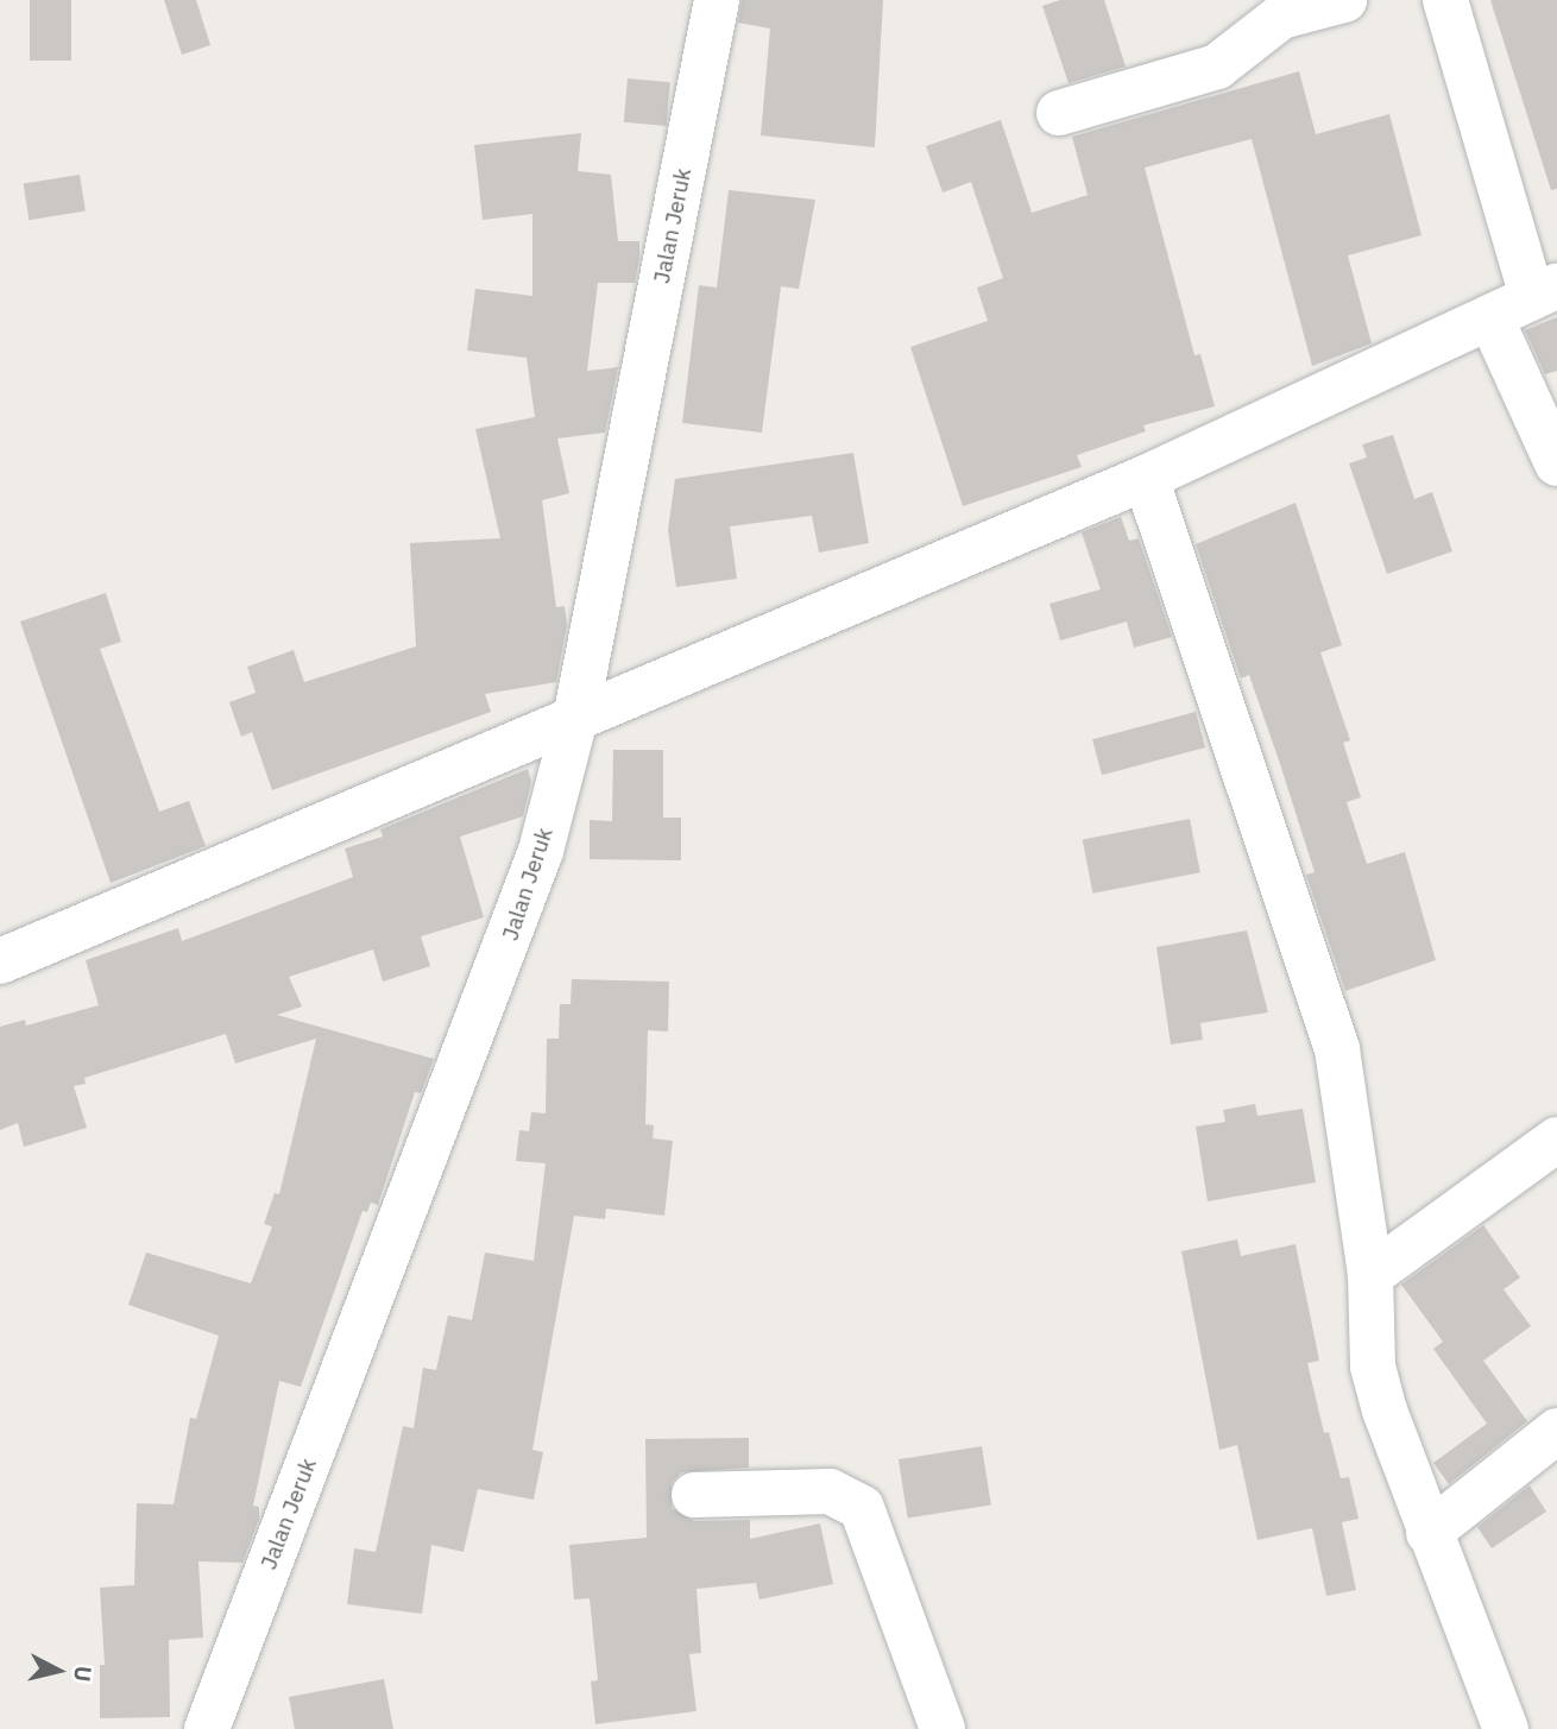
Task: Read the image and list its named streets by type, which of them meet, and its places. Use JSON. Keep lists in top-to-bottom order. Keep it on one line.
{"streets":{"street":["Jalan Jeruk"]},"north":"right"}
